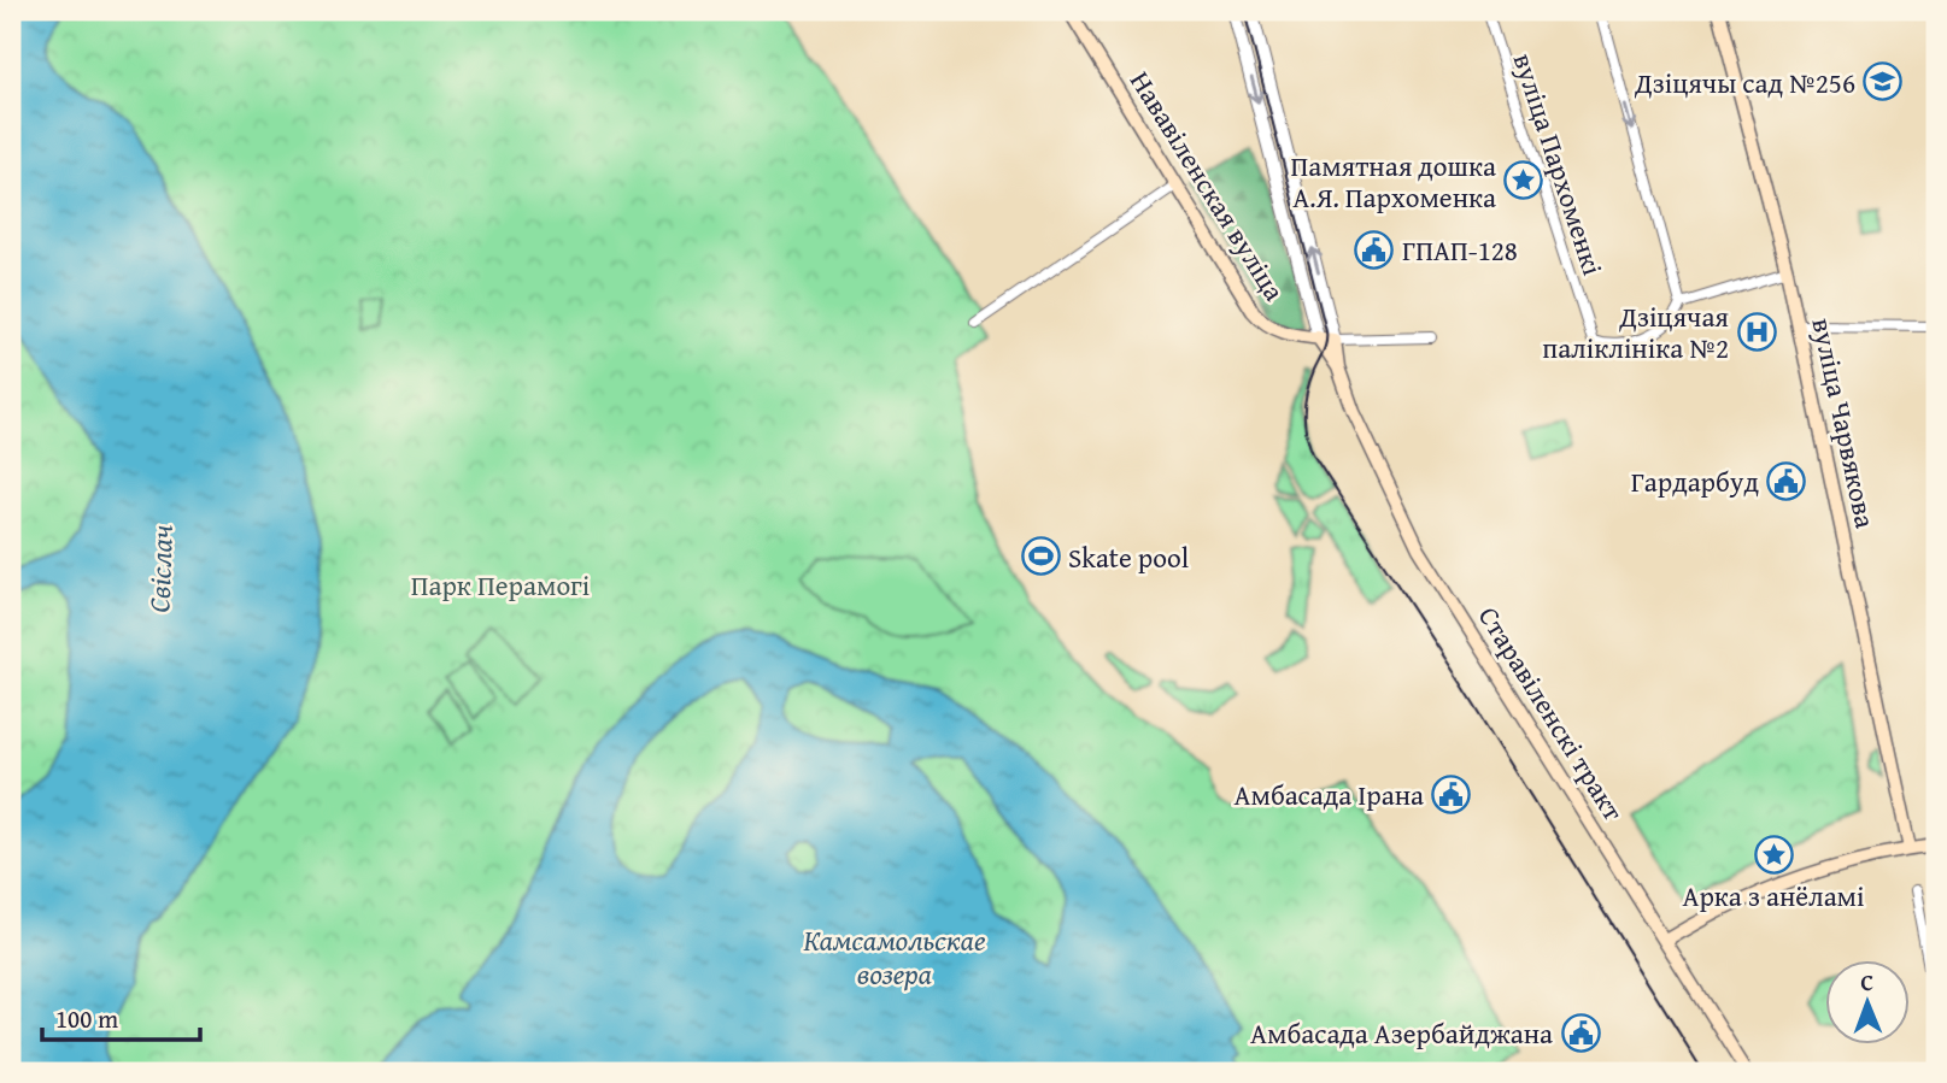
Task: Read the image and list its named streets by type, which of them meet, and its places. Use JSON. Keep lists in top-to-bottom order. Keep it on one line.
{"streets":{"main road":["Нававіленская вуліца","вуліца Чарвякова","Старавіленскі тракт"],"street":["вуліца Пархоменкі"]},"crossings":[["Нававіленская вуліца","Старавіленскі тракт"]],"water":["Свіслач","Камсамольскае возера"],"parks":["Парк Перамогі"],"places":{"school or university":["Дзіцячы сад №256"],"place":["Памятная дошка А.Я. Пархоменка","Арка з анёламі"],"public building":["ГПАП-128","Гардарбуд","Амбасада Ірана","Амбасада Азербайджана"],"hospital":["Дзіцячая паліклініка №2"],"sports":["Skate pool"]},"scale_bar":"100 m","north":"top"}
